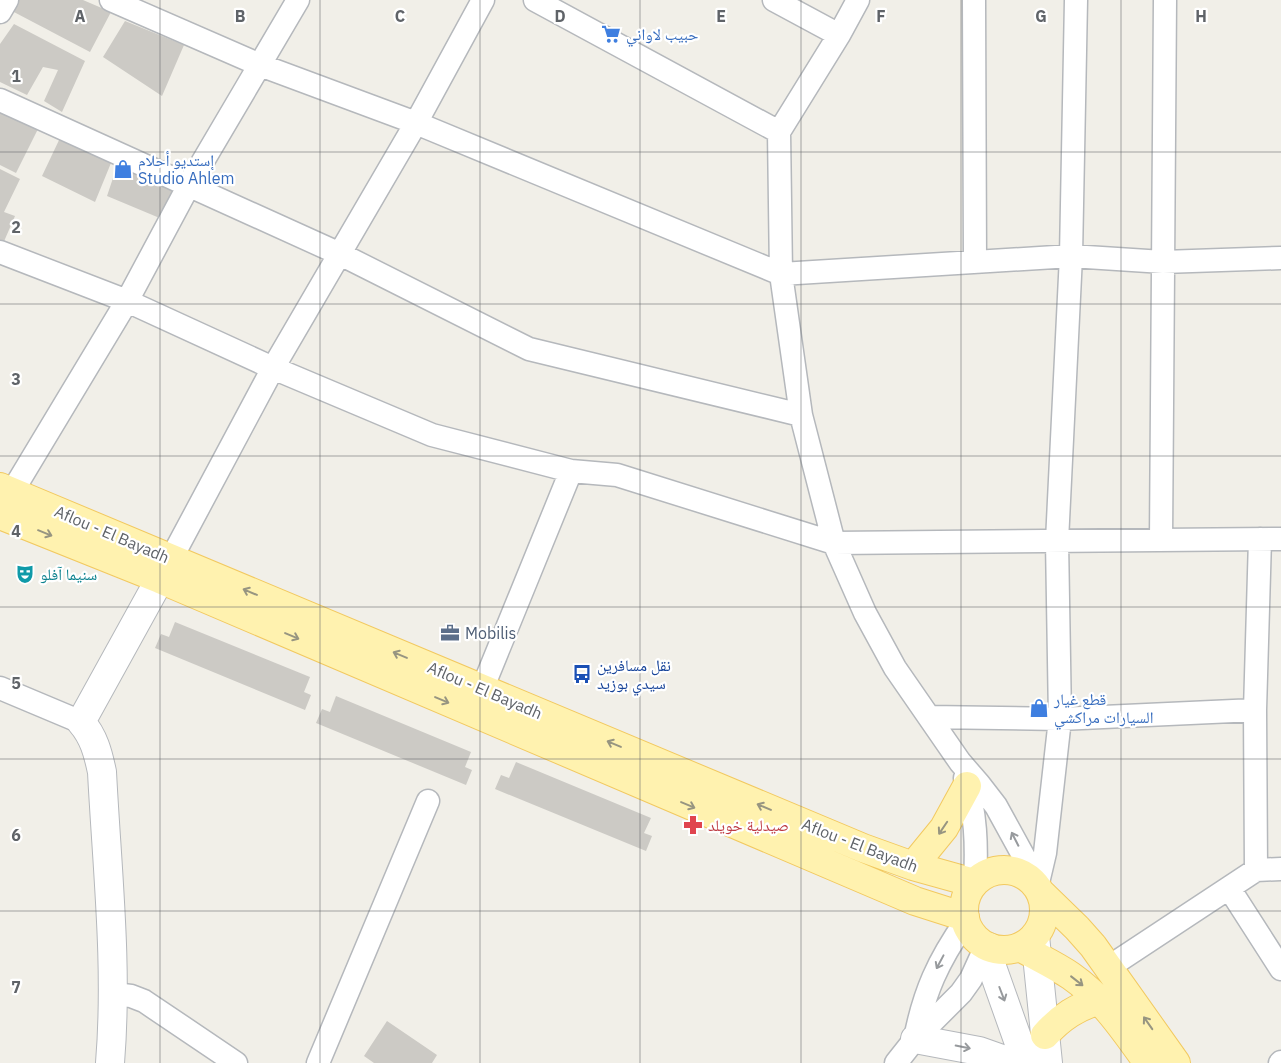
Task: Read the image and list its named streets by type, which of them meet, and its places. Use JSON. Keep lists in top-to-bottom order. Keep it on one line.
{"streets":{"main road":["Aflou - El Bayadh"]},"places":{"supermarket":["حبيب لاواني"],"shop":["إستديو أحلام Studio Ahlem","قطع غيار السيارات مراكشي"],"theatre":["سنيما آفلو"],"office":["Mobilis"],"bus stop":["نقل مسافرين سيدي بوزيد"],"pharmacy":["صيدلية خويلد"]},"grid":{"columns":["A","B","C","D","E","F","G","H"],"rows":["1","2","3","4","5","6","7"]}}
